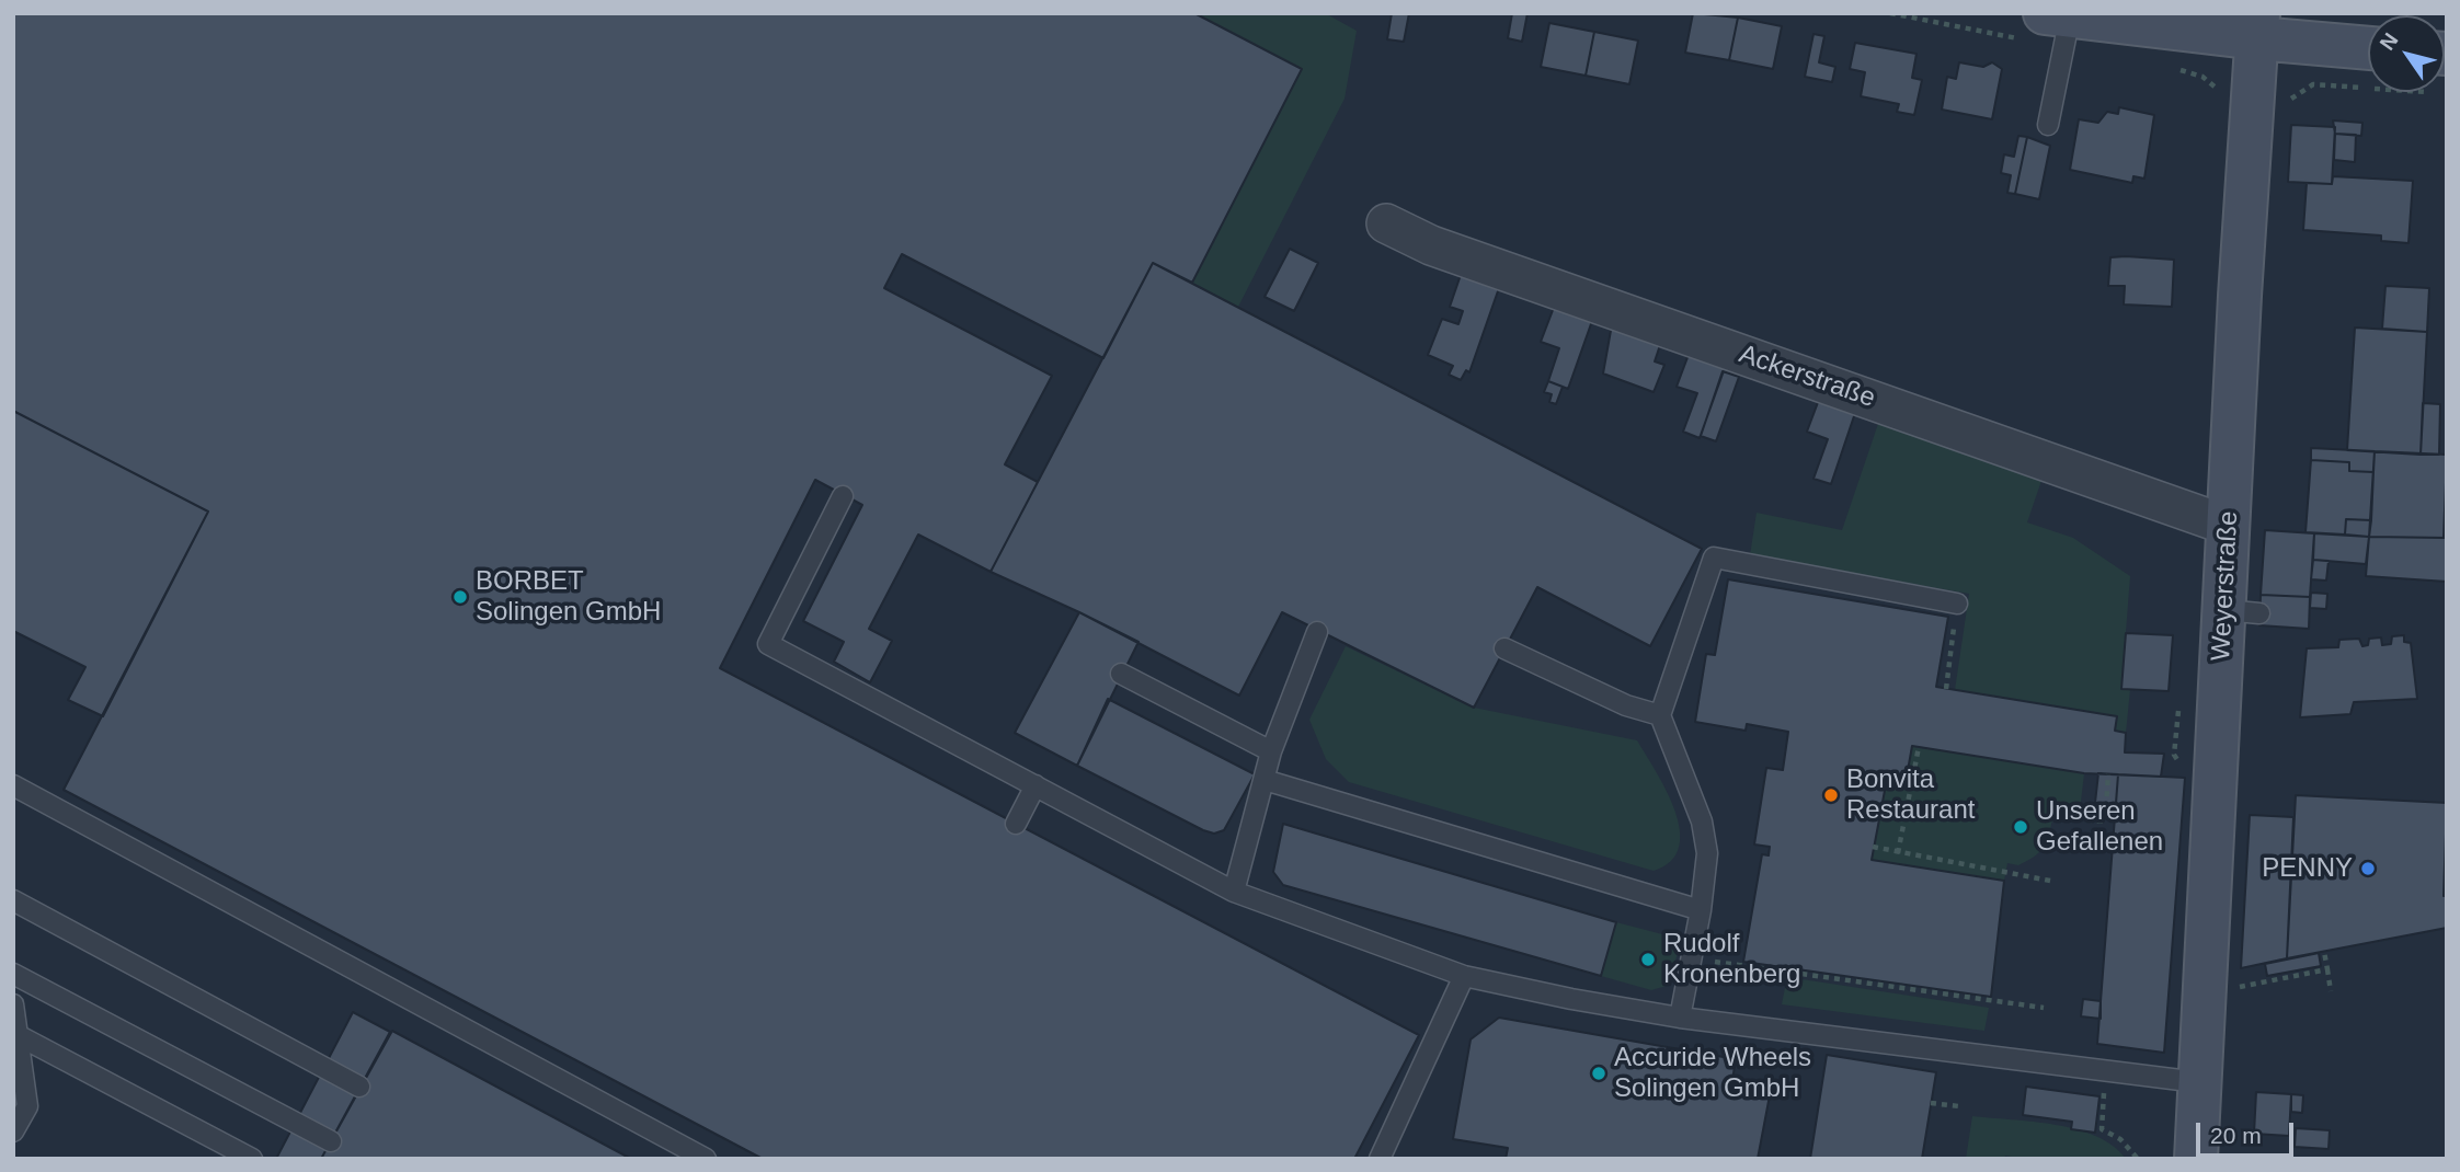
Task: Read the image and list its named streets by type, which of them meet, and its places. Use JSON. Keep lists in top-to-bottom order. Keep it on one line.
{"streets":{"main road":["Weyerstraße"],"street":["Ackerstraße"]},"crossings":[["Ackerstraße","Weyerstraße"]],"places":["BORBET Solingen GmbH","Bonvita Restaurant","Unseren Gefallenen","PENNY","Rudolf Kronenberg","Accuride Wheels Solingen GmbH"],"scale_bar":"20 m","north":"top left"}
